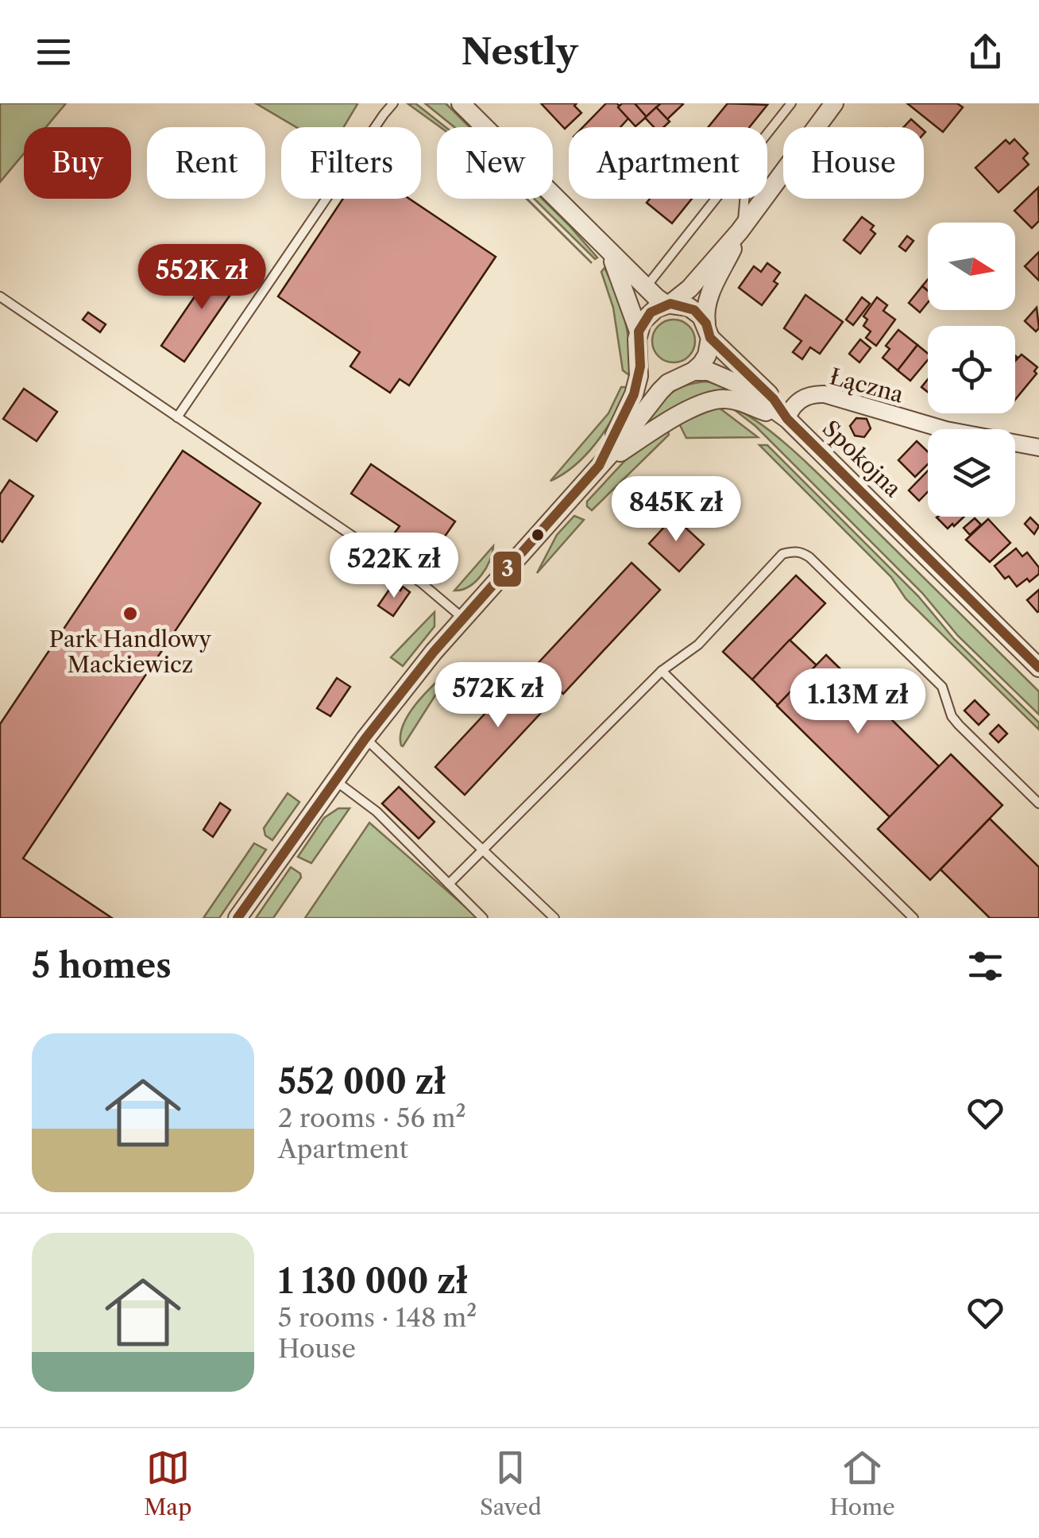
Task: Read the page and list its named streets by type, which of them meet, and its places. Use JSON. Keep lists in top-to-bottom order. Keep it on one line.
{"streets":{"street":["Łączna","Spokojna"]},"crossings":[["Łączna","Spokojna"]],"places":["Park Handlowy Mackiewicz"],"lines":["transit line 3"],"north":"right","page":{"header":"Nestly","chip":["Buy","Rent","Filters","New","Apartment","House"],"price":["552K zł","845K zł","522K zł","572K zł","1.13M zł"],"heading":"5 homes","list":[{"name":"552 000 zł","note":"2 rooms · 56 m² · Apartment"},{"name":"1 130 000 zł","note":"5 rooms · 148 m² · House"}],"tabs":["Map","Saved","Home"]}}
